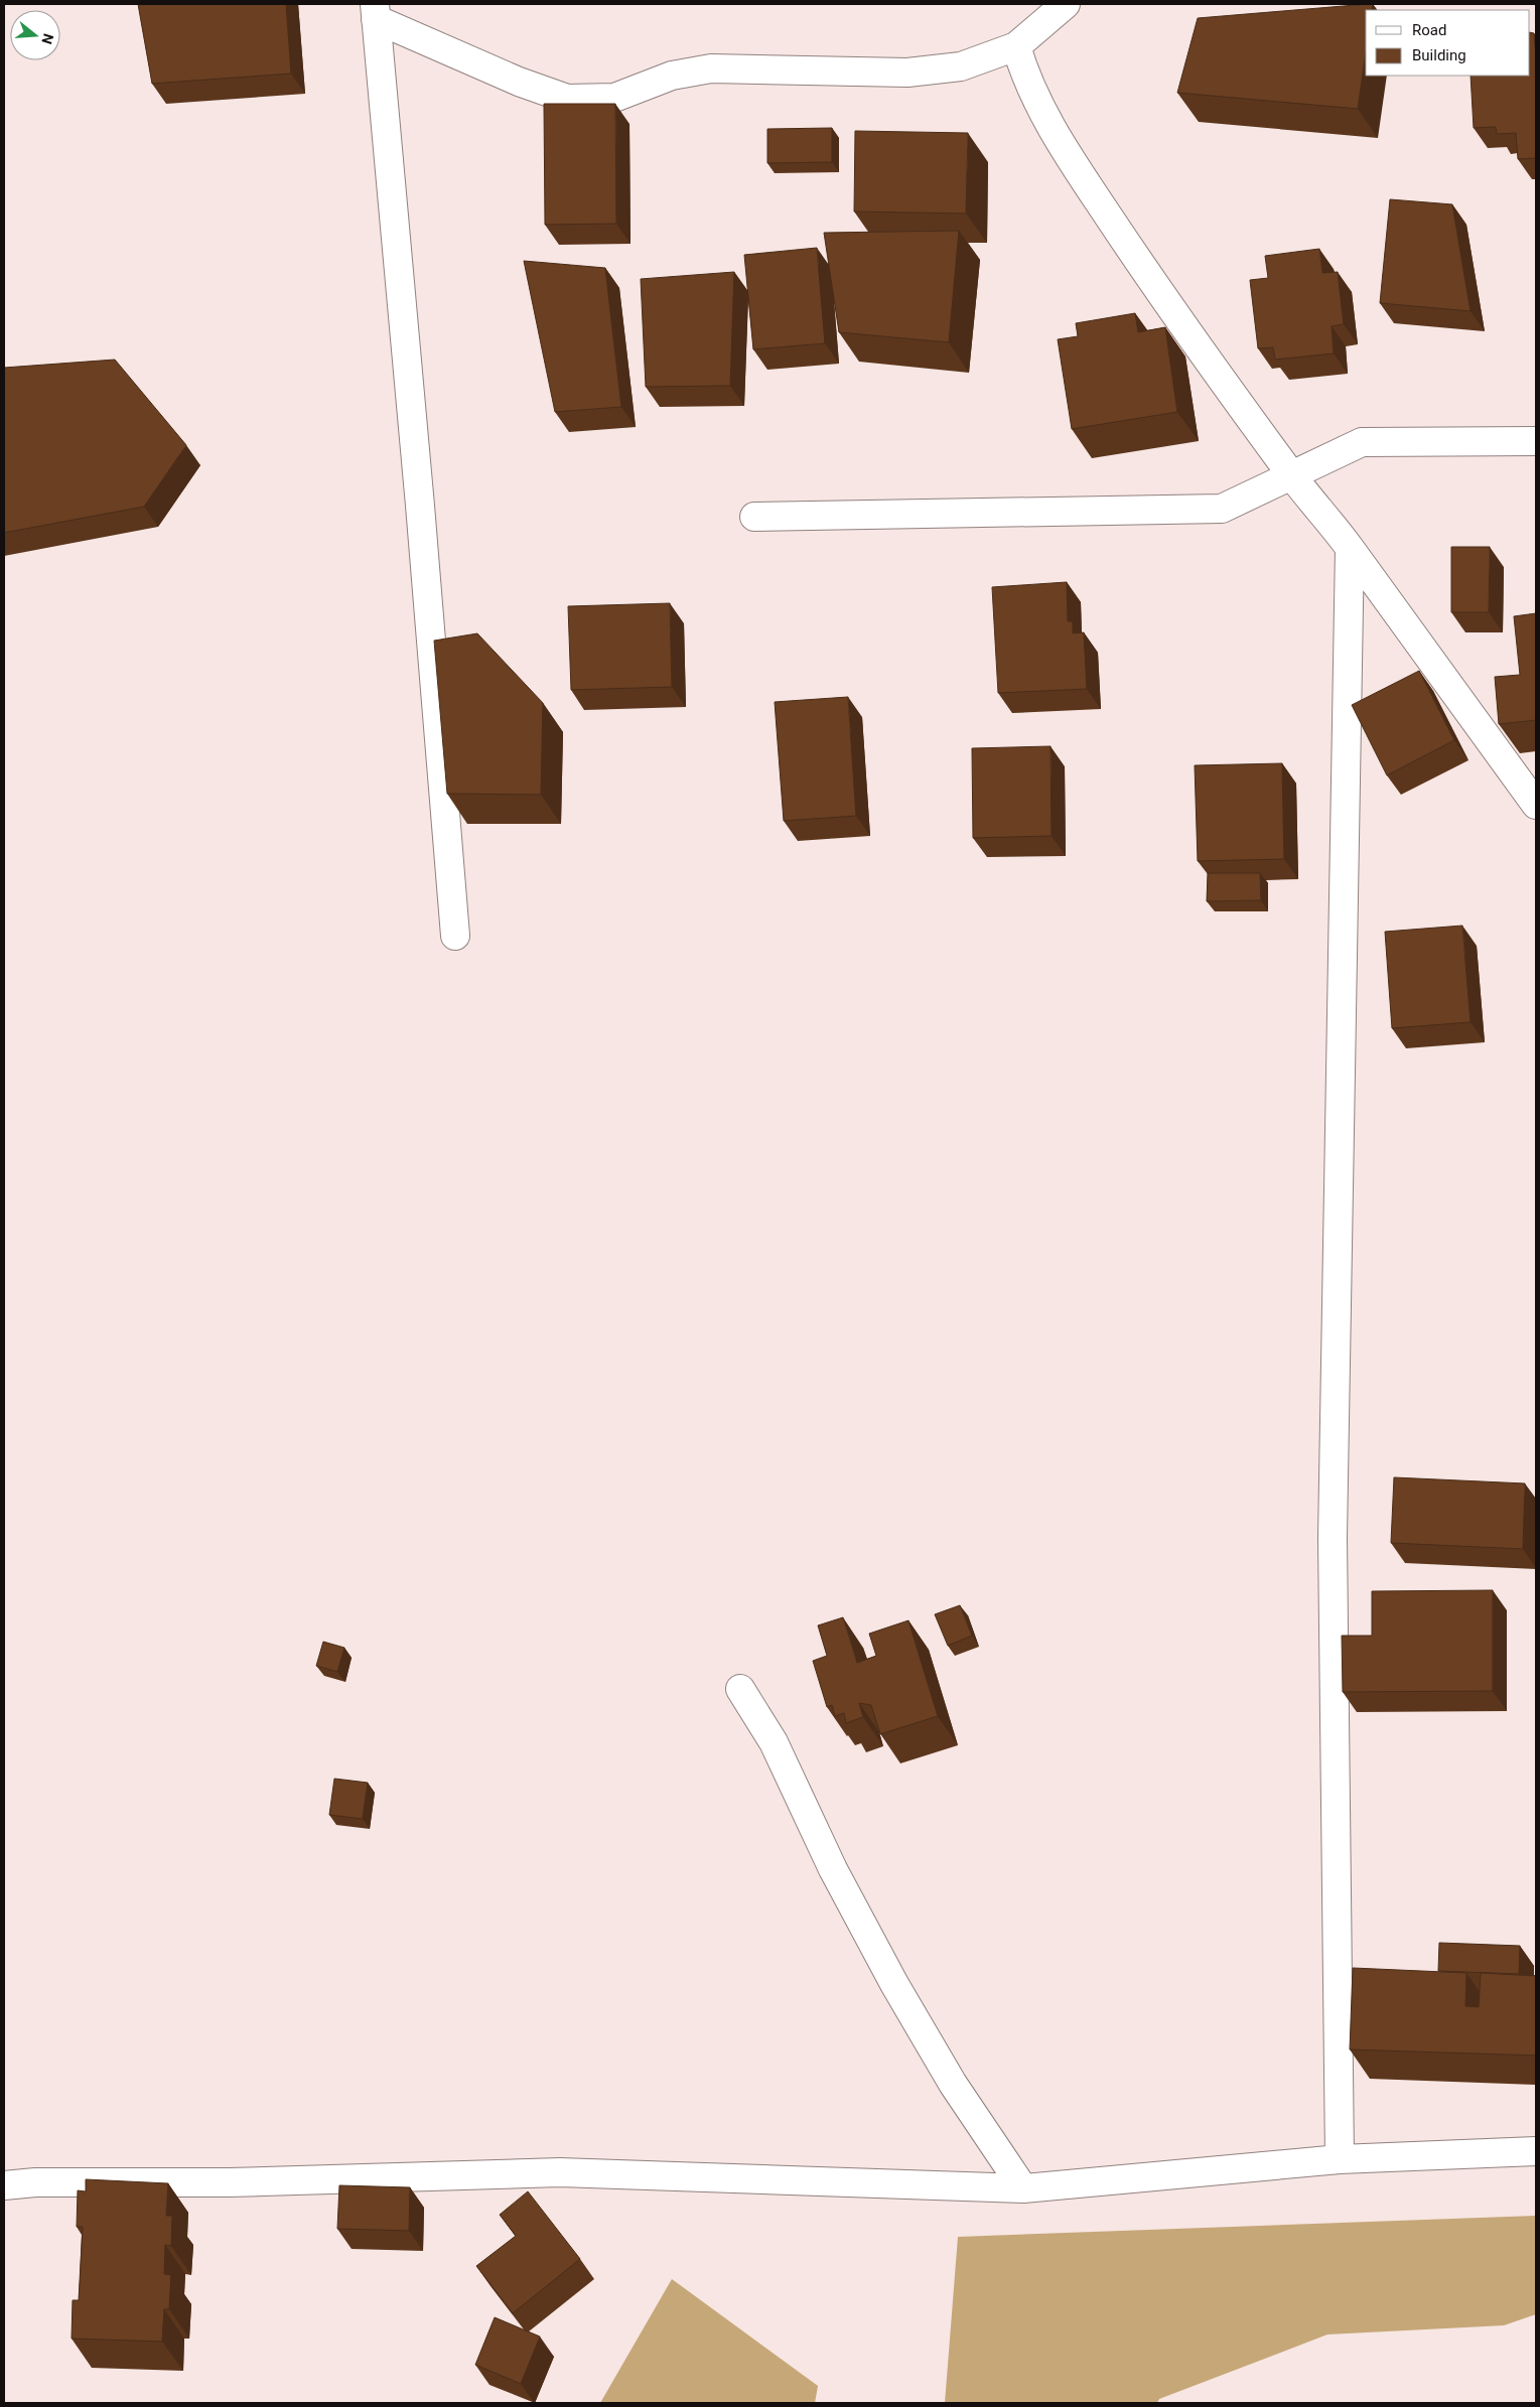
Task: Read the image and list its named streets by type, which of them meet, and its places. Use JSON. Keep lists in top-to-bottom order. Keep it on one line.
{"legend":["Road","Building"],"north":"right"}
